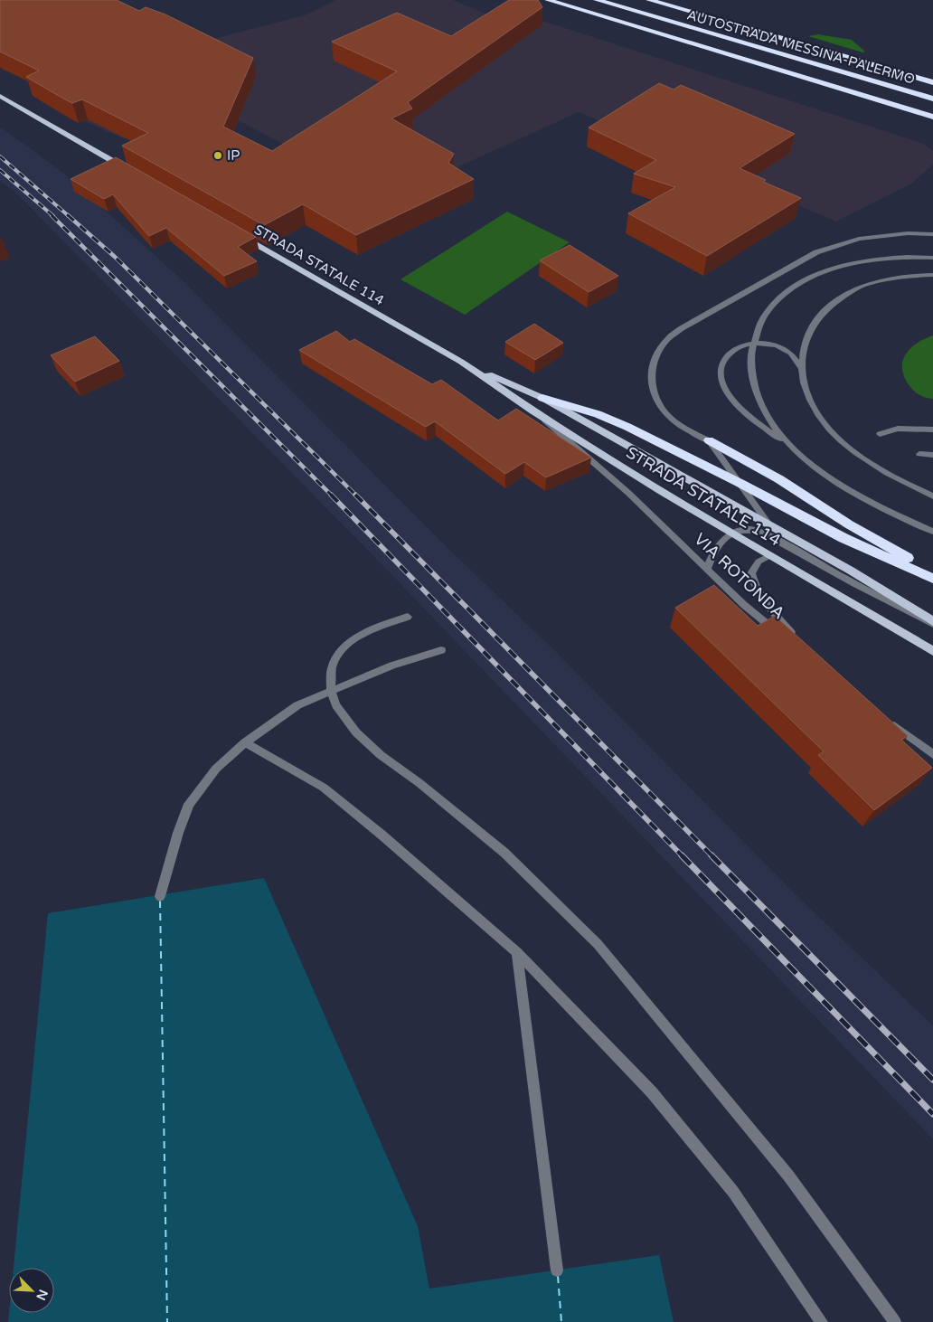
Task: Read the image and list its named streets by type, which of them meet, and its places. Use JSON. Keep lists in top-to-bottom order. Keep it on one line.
{"streets":{"highway":["AUTOSTRADA MESSINA-PALERMO"],"main road":["STRADA STATALE 114"],"street":["VIA ROTONDA"]},"crossings":[["STRADA STATALE 114","VIA ROTONDA"]],"places":["IP"],"north":"bottom right"}
